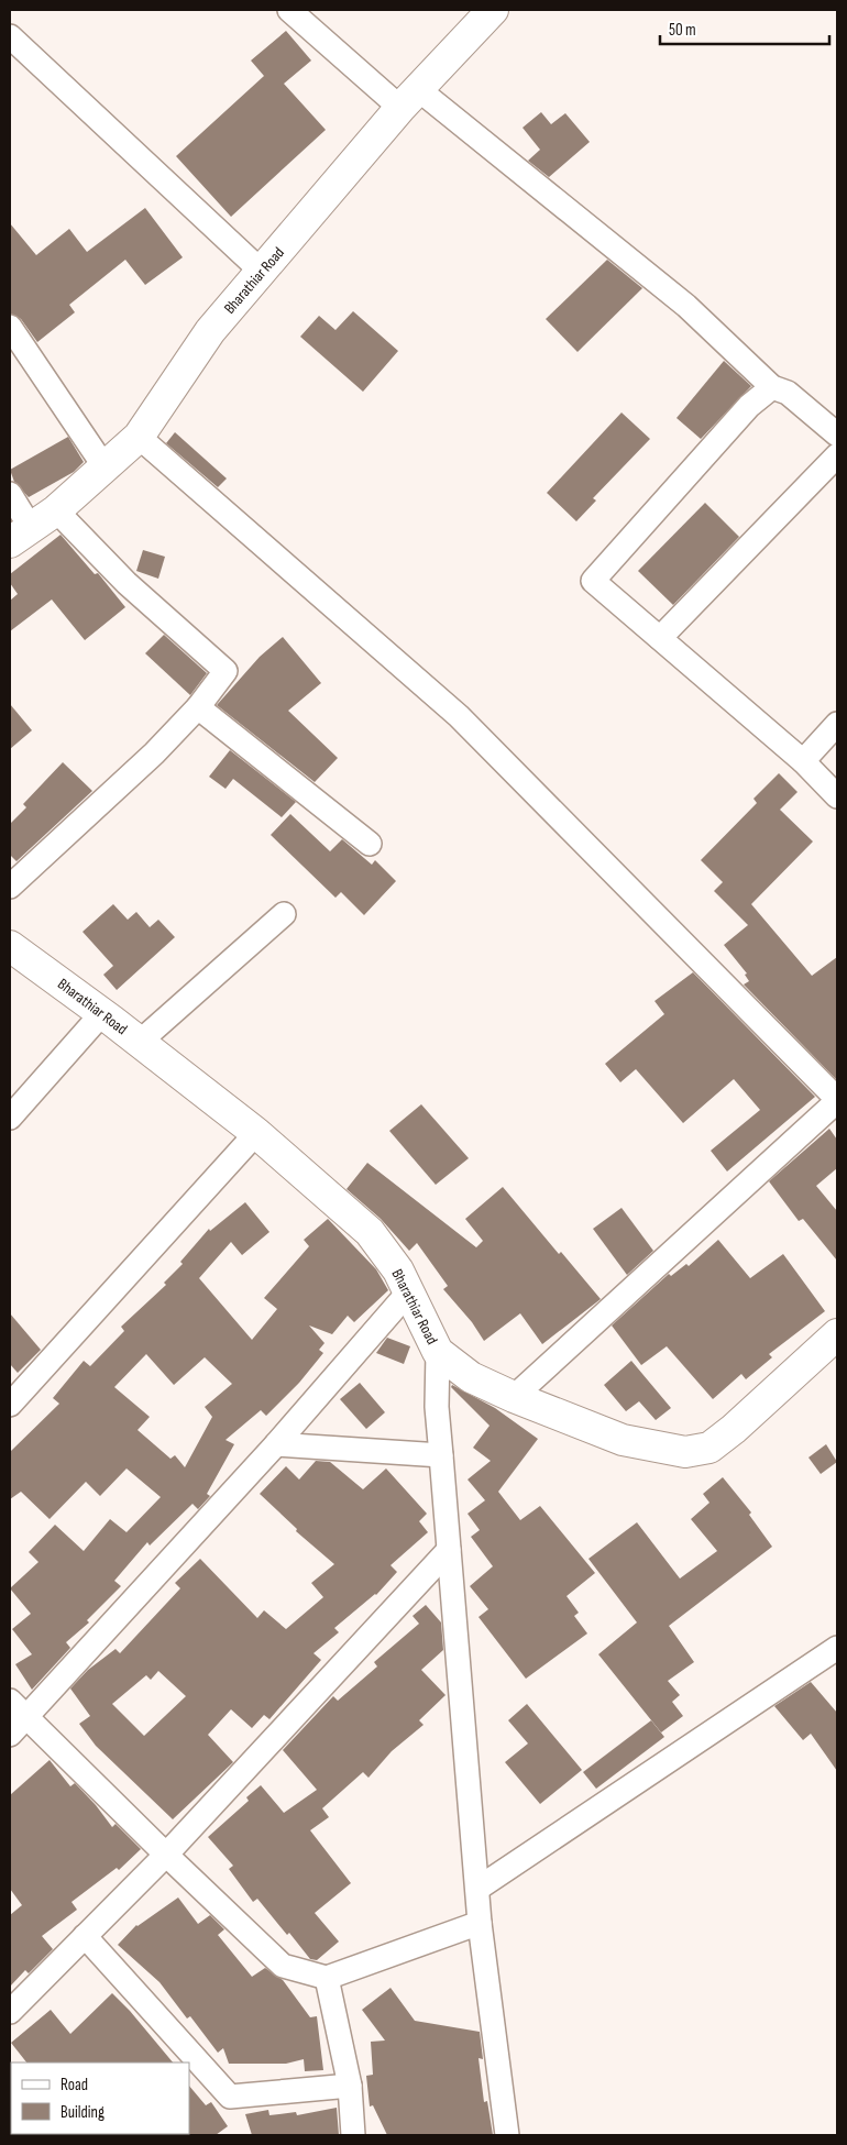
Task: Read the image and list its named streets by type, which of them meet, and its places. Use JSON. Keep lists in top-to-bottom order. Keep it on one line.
{"streets":{"main road":["Bharathiar Road"]},"legend":["Road","Building"],"scale_bar":"50 m"}
